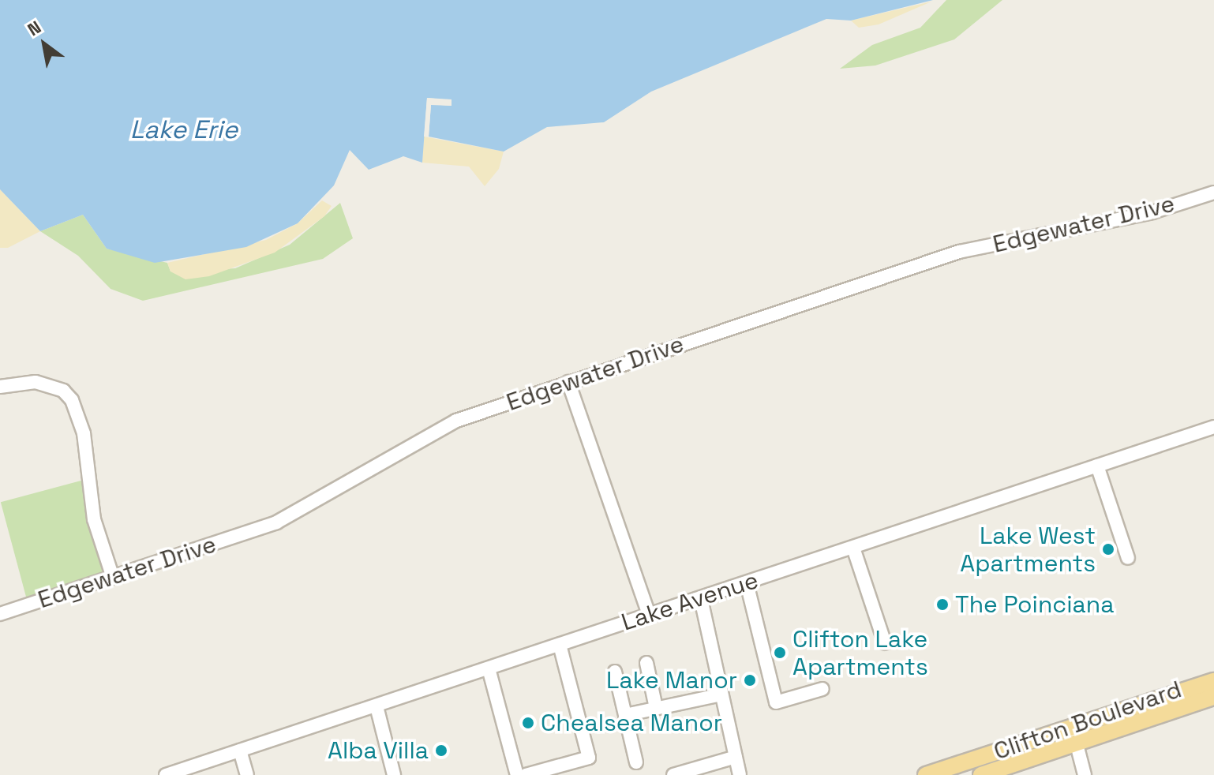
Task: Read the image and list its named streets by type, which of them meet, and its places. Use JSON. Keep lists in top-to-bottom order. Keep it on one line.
{"streets":{"main road":["Clifton Boulevard"],"street":["Edgewater Drive","Lake Avenue"]},"water":["Lake Erie"],"places":["Lake West Apartments","The Poinciana","Clifton Lake Apartments","Lake Manor","Chealsea Manor","Alba Villa"],"north":"top left"}
